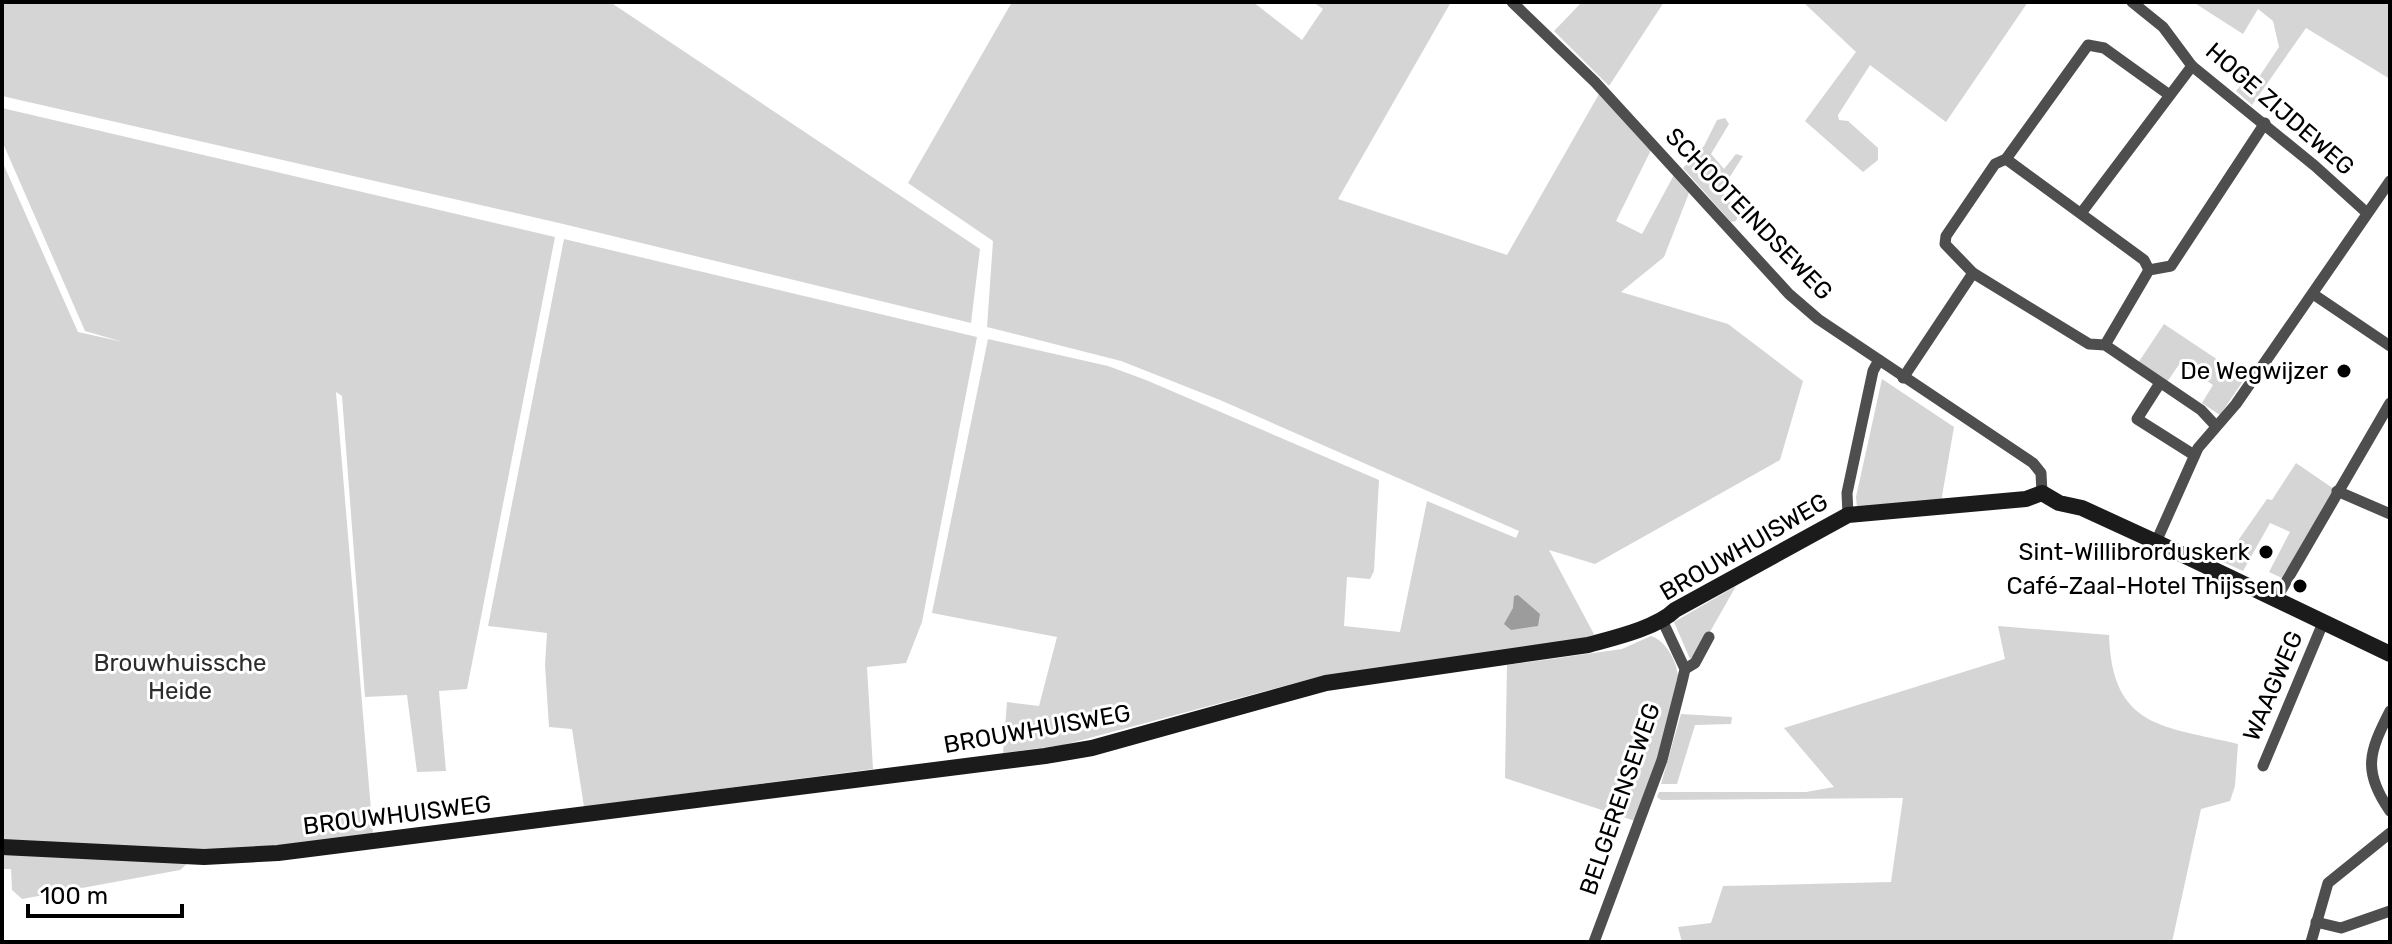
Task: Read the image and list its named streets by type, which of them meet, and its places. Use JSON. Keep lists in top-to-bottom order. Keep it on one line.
{"streets":{"street":["HOGE ZIJDEWEG","SCHOOTEINDSEWEG","BROUWHUISWEG","WAAGWEG","BELGERENSEWEG"]},"crossings":[["SCHOOTEINDSEWEG","BROUWHUISWEG"]],"parks":["Brouwhuissche Heide"],"places":["De Wegwijzer","Sint-Willibrorduskerk","Café-Zaal-Hotel Thijssen"],"scale_bar":"100 m"}
